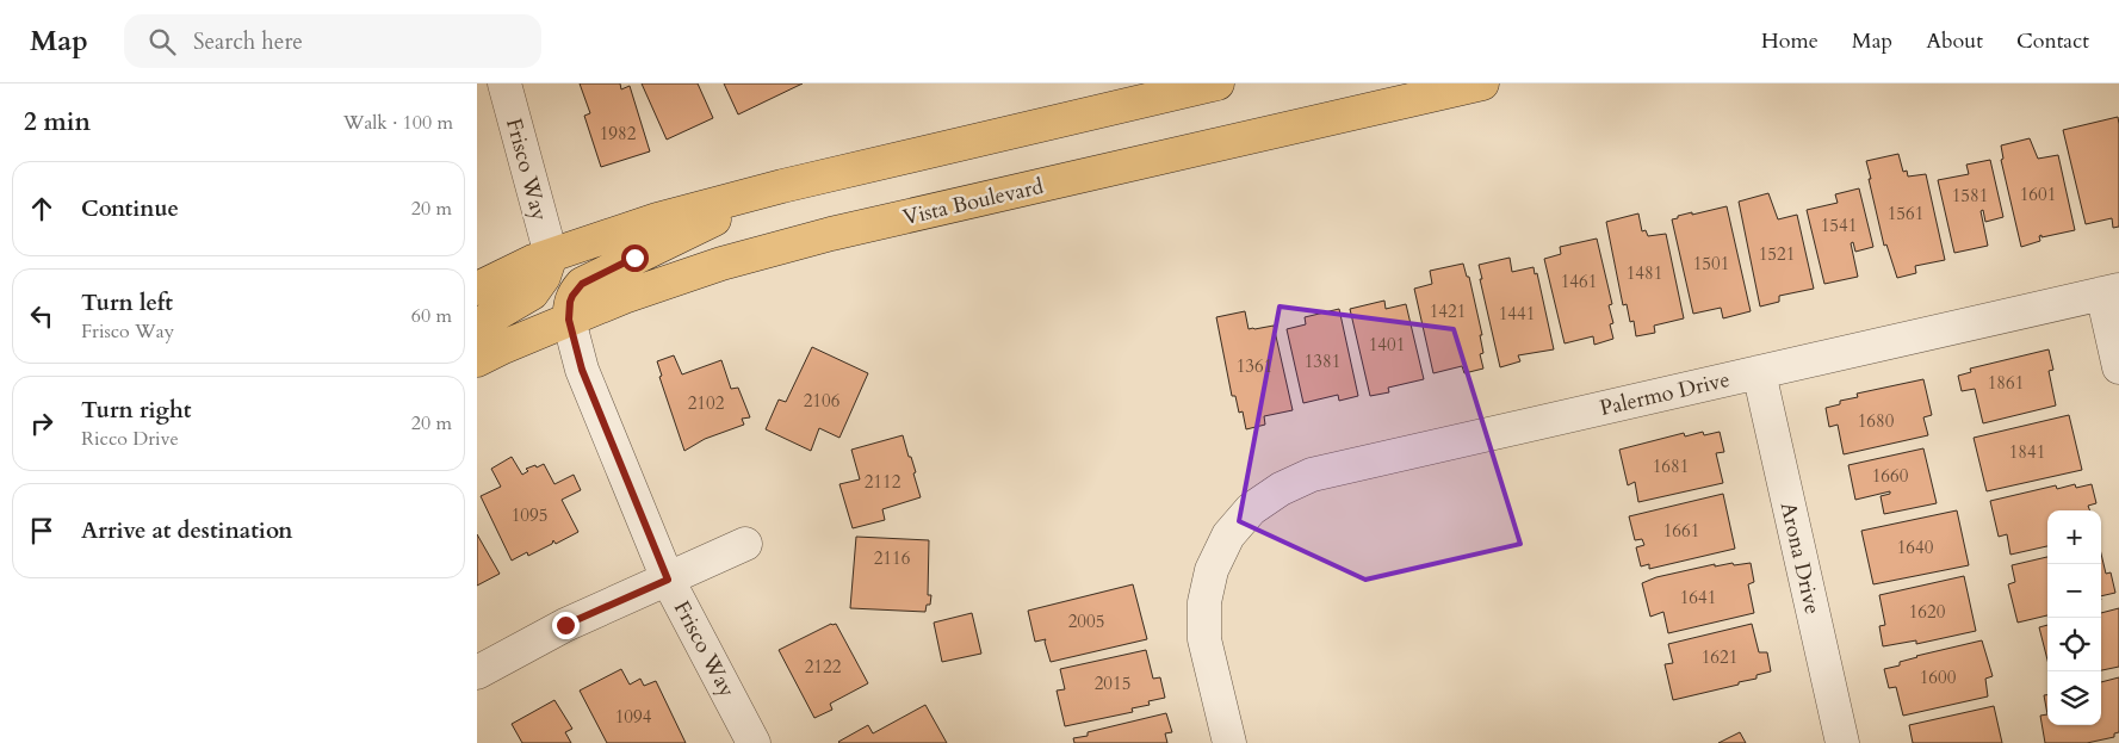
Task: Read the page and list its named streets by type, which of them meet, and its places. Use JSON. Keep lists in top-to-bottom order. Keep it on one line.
{"streets":{"main road":["Vista Boulevard"],"street":["Frisco Way","Palermo Drive","Arona Drive"]},"crossings":[["Frisco Way","Vista Boulevard"],["Palermo Drive","Arona Drive"]],"house_numbers":["1982","1601","1581","1561","1541","1521","1501","1481","1461","1421","1441","1401","1381","1361","1861","2106","2102","1680","1841","1681","1660","2112","1095","1661","1640","2116","1641","1620","2005","1621","2122","1600","2015","1094"],"page":{"header":"Map","search":"Search here","nav":["Home","Map","About","Contact"],"heading":["2 min","Walk · 100 m"],"list":[["Continue","20 m"],["Turn left","Frisco Way","60 m"],["Turn right","Ricco Drive","20 m"],"Arrive at destination"],"map_buttons":["+","−"]}}
